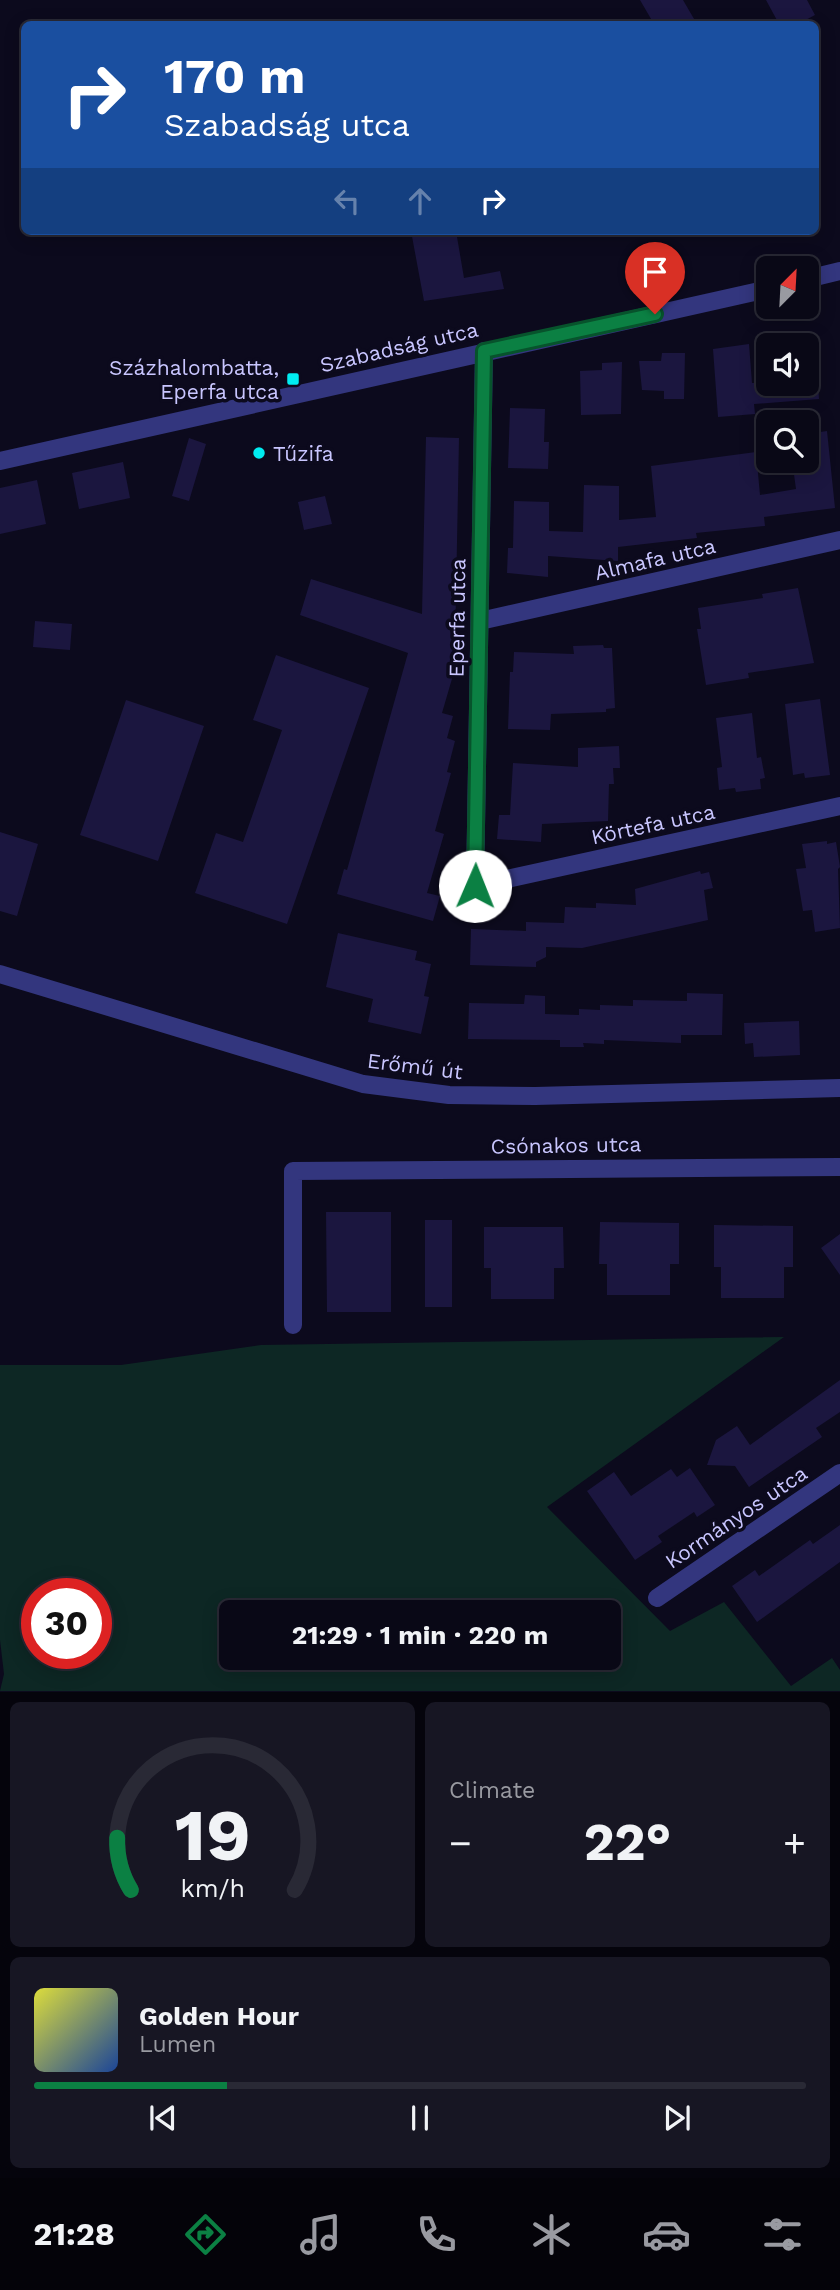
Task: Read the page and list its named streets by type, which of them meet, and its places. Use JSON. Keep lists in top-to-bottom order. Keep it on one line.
{"streets":{"street":["Szabadság utca","Almafa utca","Eperfa utca","Körtefa utca","Erőmű út","Csónakos utca","Kormányos utca"]},"crossings":[["Szabadság utca","Eperfa utca"],["Almafa utca","Eperfa utca"],["Eperfa utca","Körtefa utca"]],"places":{"transit":["Százhalombatta, Eperfa utca"],"other":["Tűzifa"]},"north":"top right","page":{"turn":["170 m","Szabadság utca"],"limit":"30","trip":"21:29 · 1 min · 220 m","tile":"Climate","heat":["−","22°","+"],"song":["Golden Hour","Lumen"],"tabs":"21:28","gauge":["19","km/h"]}}
